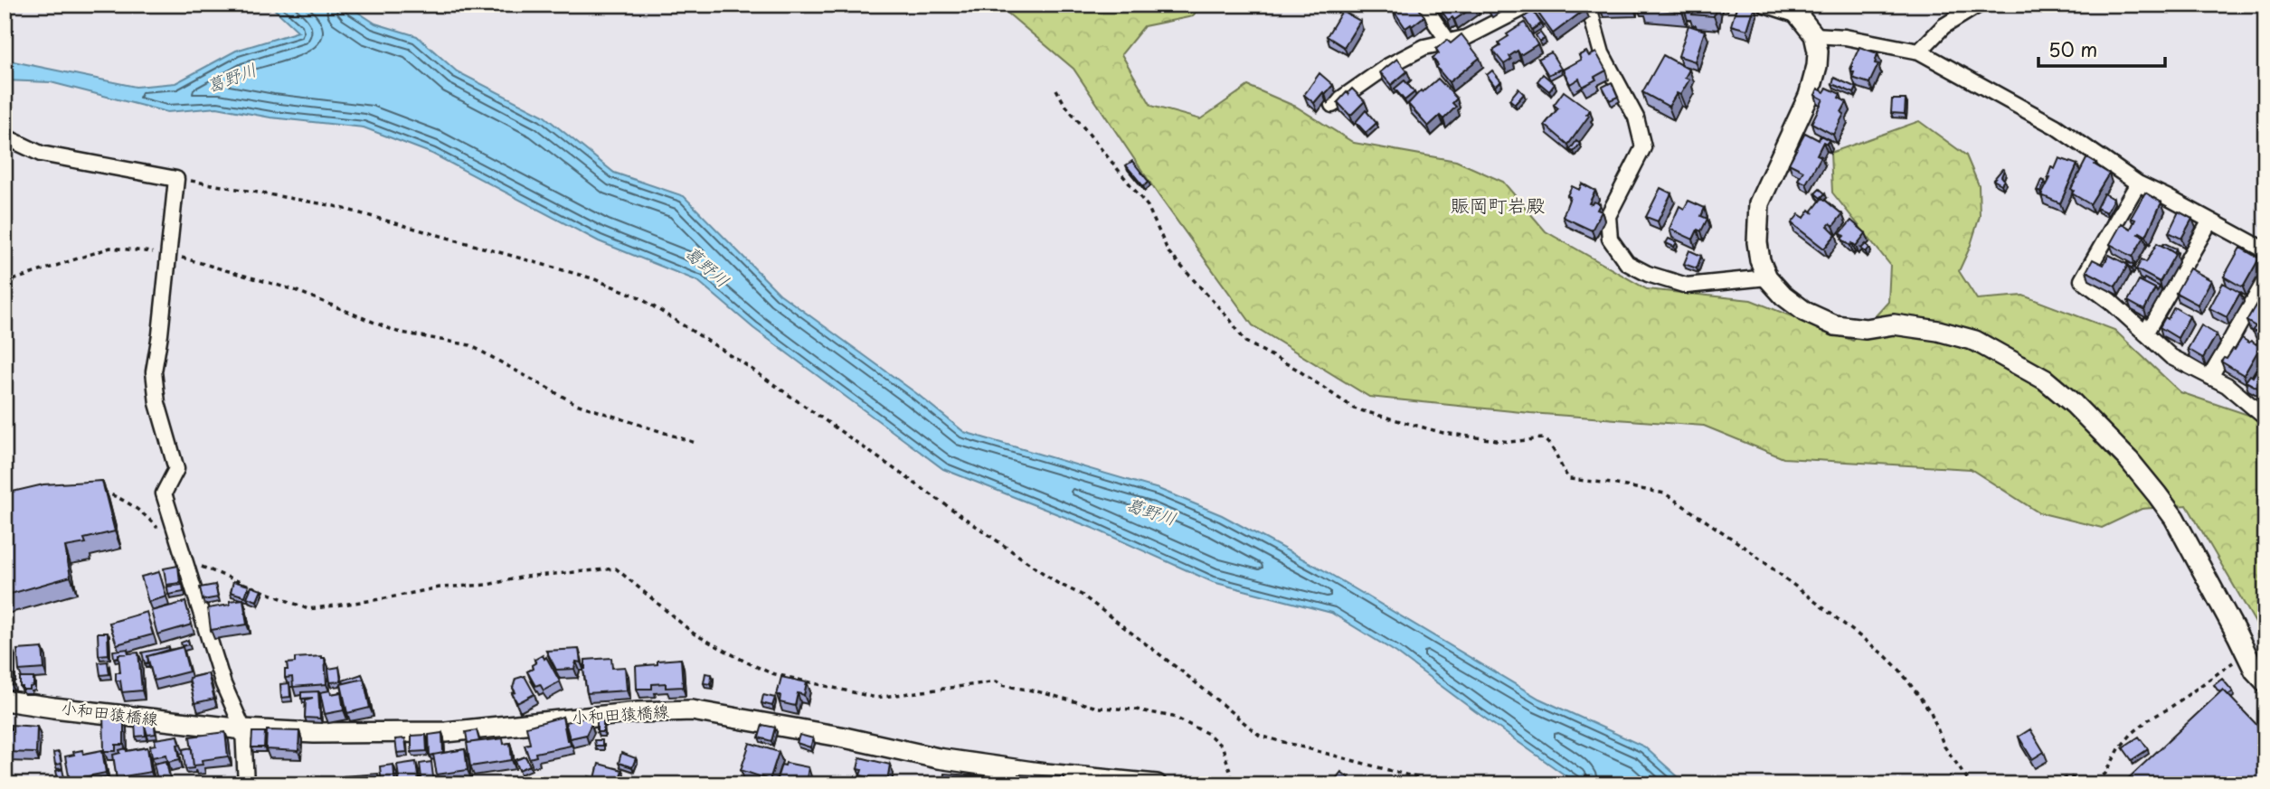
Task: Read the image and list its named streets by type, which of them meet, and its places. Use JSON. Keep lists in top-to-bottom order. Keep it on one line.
{"streets":{"main road":["小和田猿橋線"]},"districts":["賑岡町岩殿"],"water":["葛野川"],"scale_bar":"50 m"}
